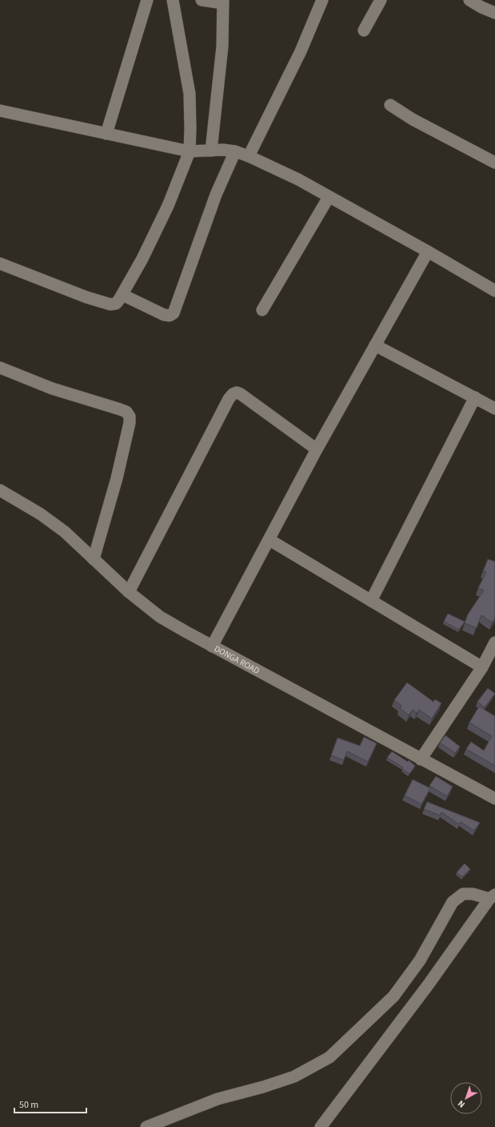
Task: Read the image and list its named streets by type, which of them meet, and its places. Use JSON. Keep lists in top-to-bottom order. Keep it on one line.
{"streets":{"street":["DONGA ROAD"]},"scale_bar":"50 m","north":"bottom left"}
